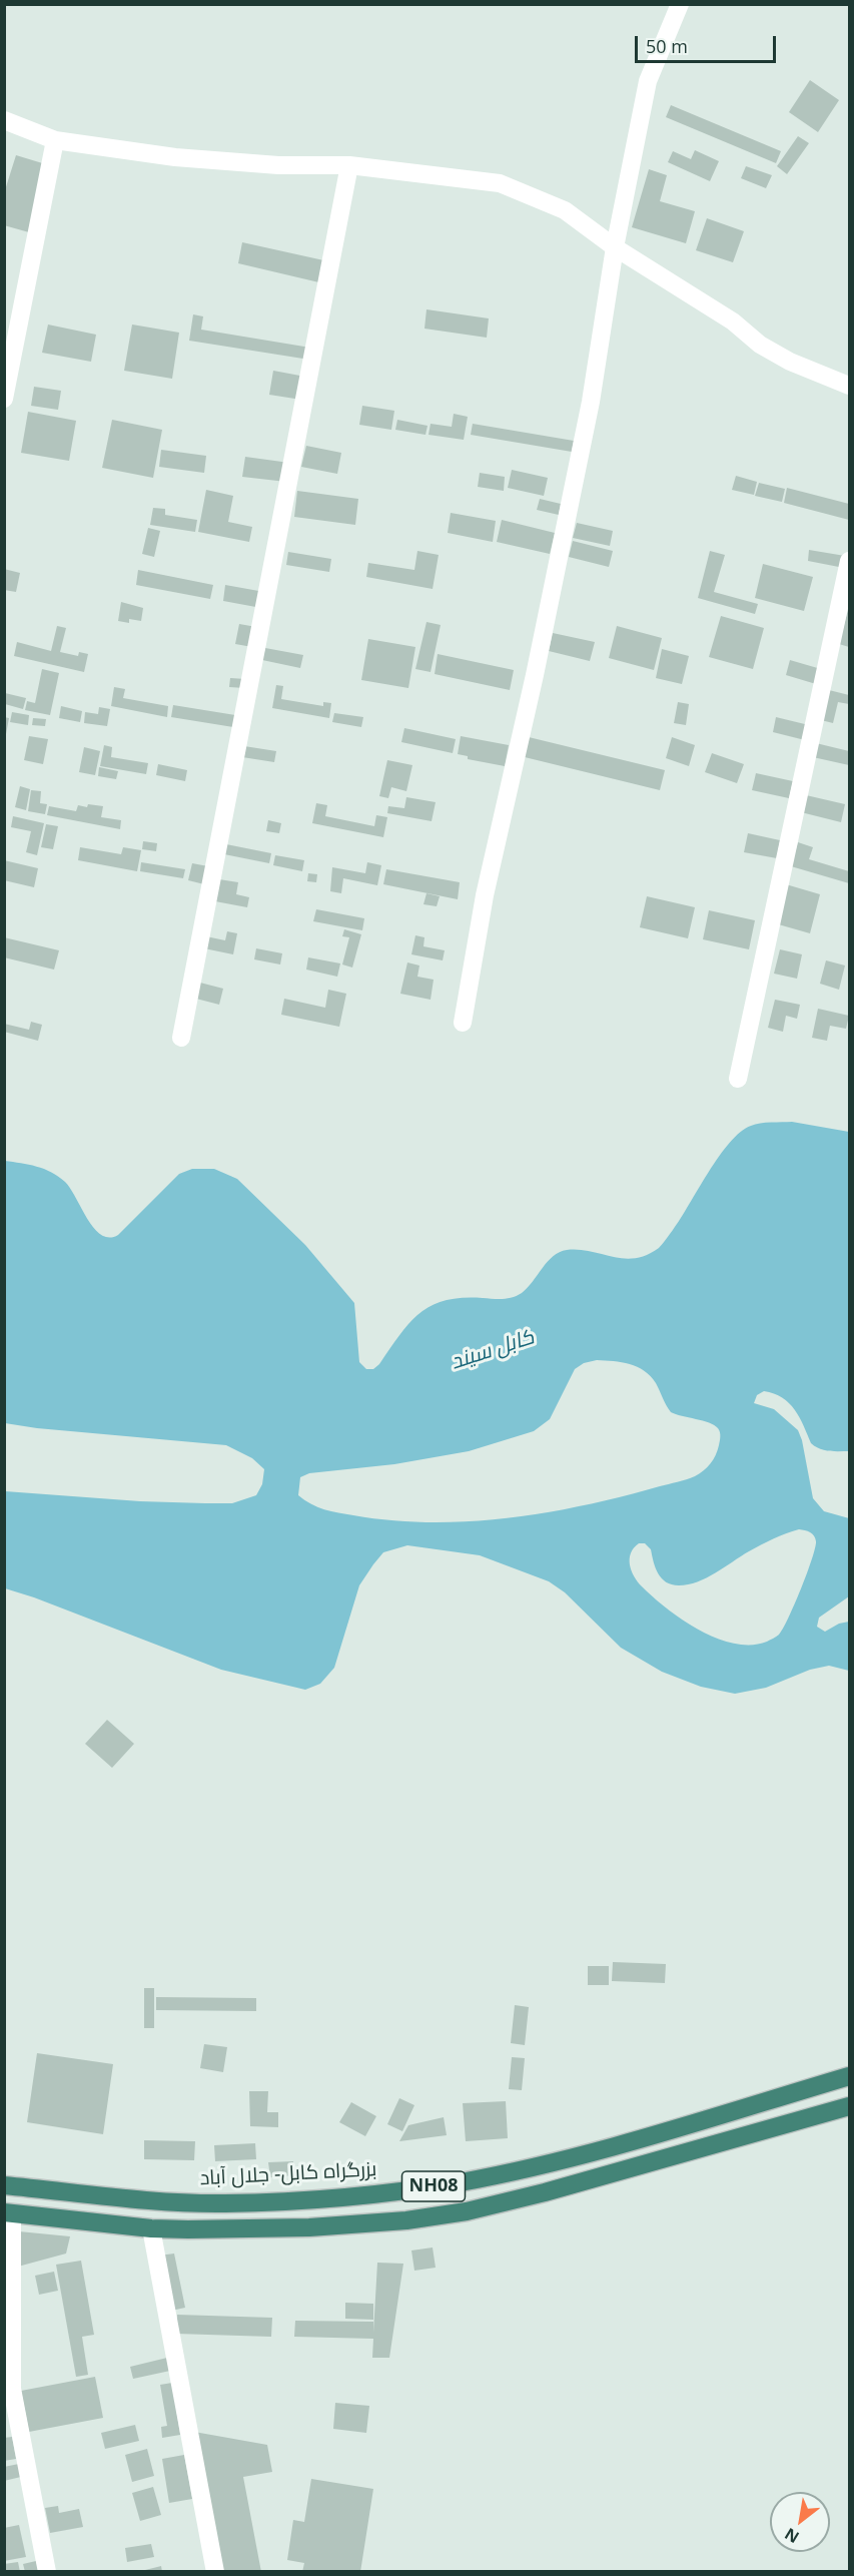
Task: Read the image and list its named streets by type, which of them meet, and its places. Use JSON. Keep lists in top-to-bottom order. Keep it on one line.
{"streets":{"highway":["بزرگراه کابل- جلال آباد","NH08"]},"water":["کابل سيند"],"scale_bar":"50 m","north":"bottom left"}
